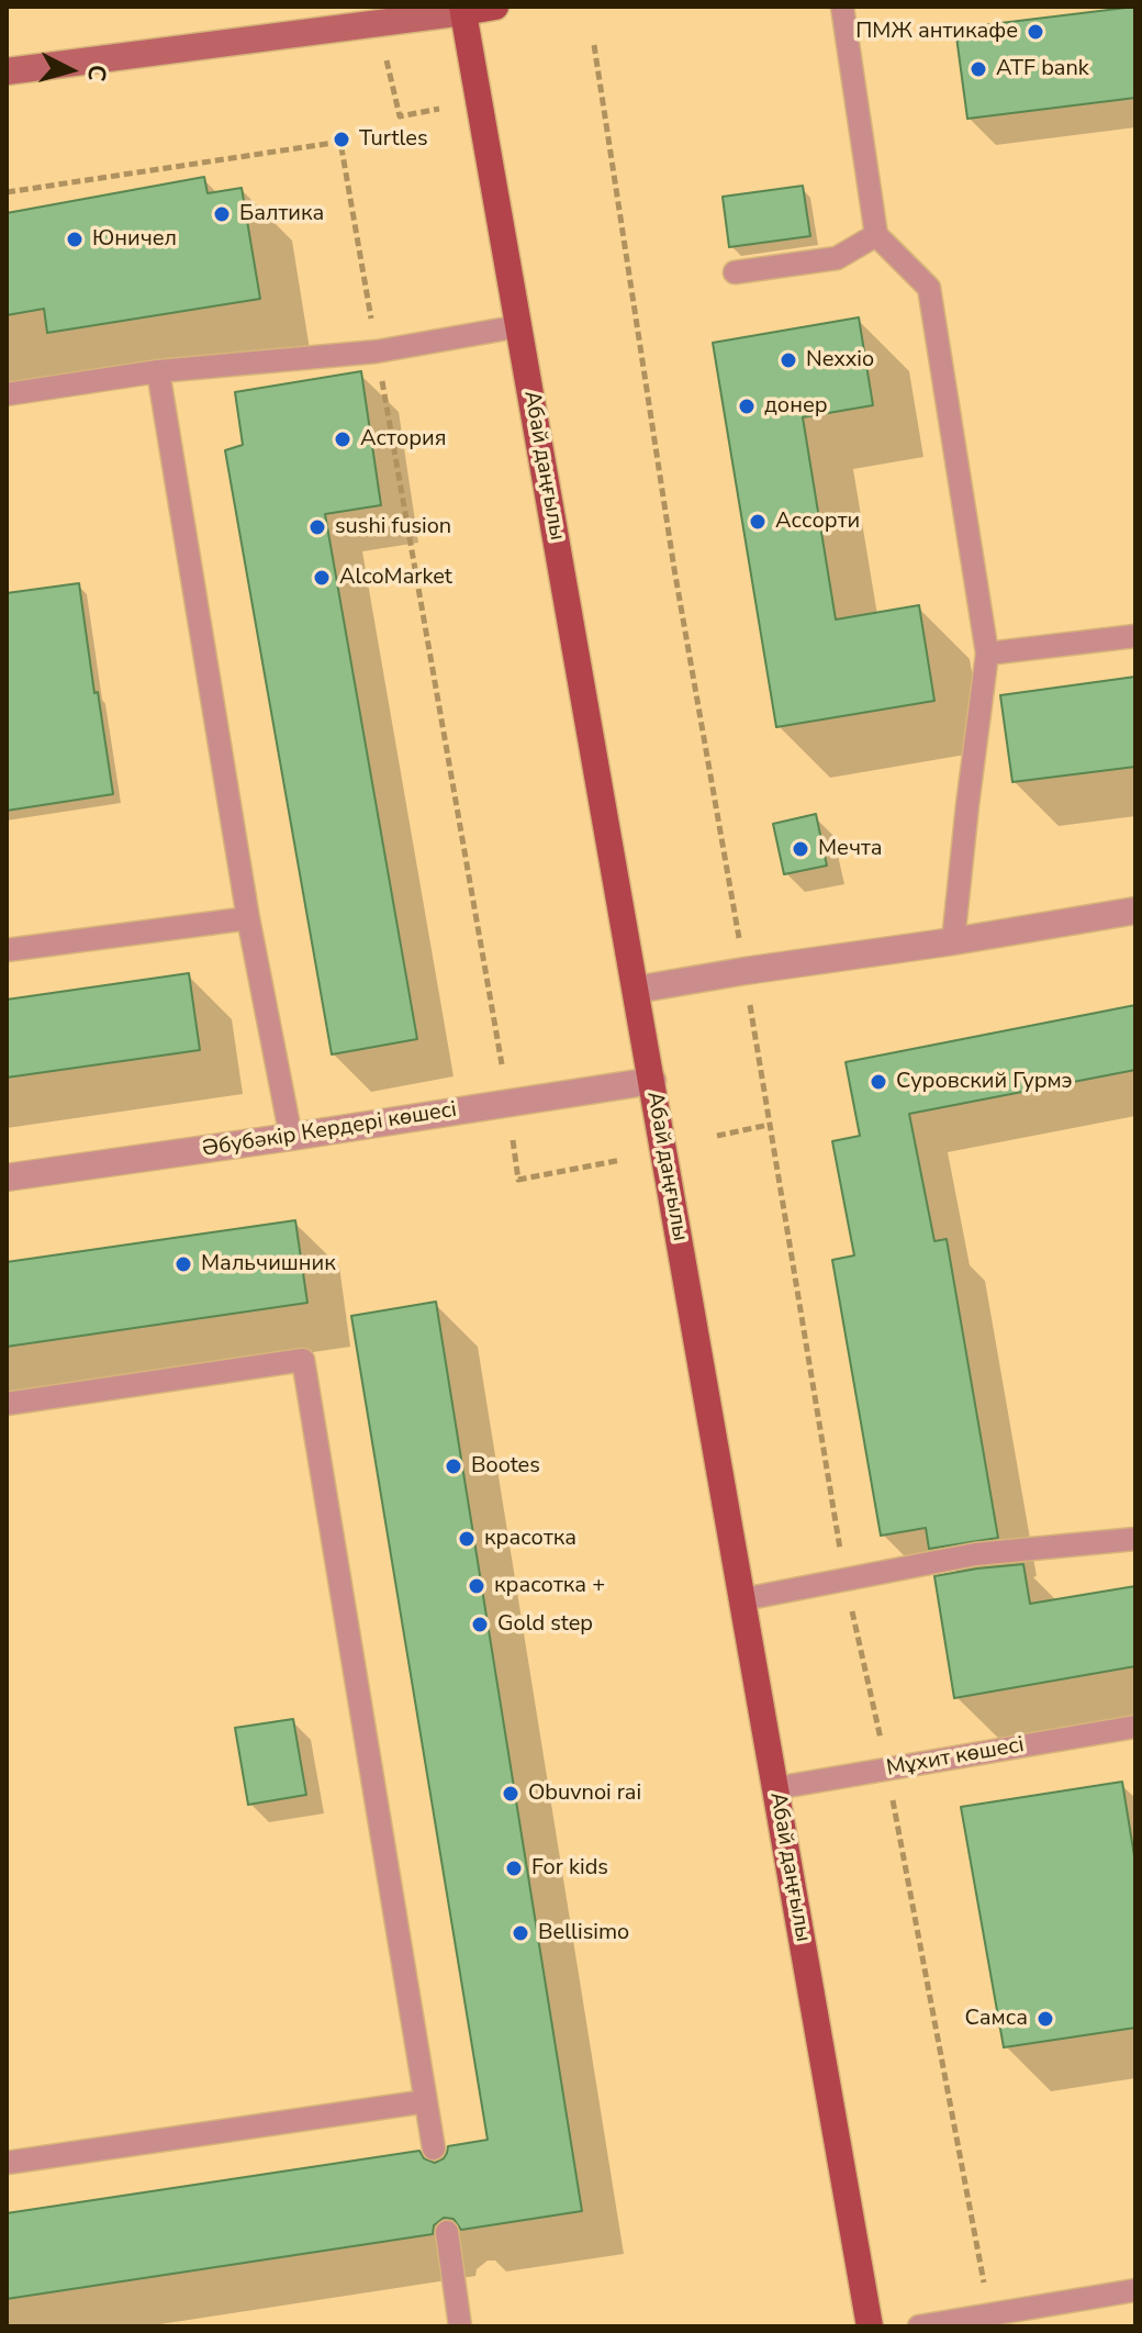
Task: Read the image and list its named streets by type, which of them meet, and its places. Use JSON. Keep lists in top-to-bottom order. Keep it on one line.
{"streets":{"main road":["Абай даңғылы"],"street":["Әбубәкір Кердері көшесі"],"lane":["Мұхит көшесі"]},"crossings":[["Абай даңғылы","Әбубәкір Кердері көшесі"],["Абай даңғылы","Мұхит көшесі"]],"places":["ПМЖ антикафе","ATF bank","Turtles","Балтика","Юничел","Nexxio","донер","Астория","Ассорти","sushi fusion","AlcoMarket","Мечта","Суровский Гурмэ","Мальчишник","Bootes","красотка","красотка +","Gold step","Obuvnoi rai","For kids","Bellisimo","Самса"],"north":"right"}
